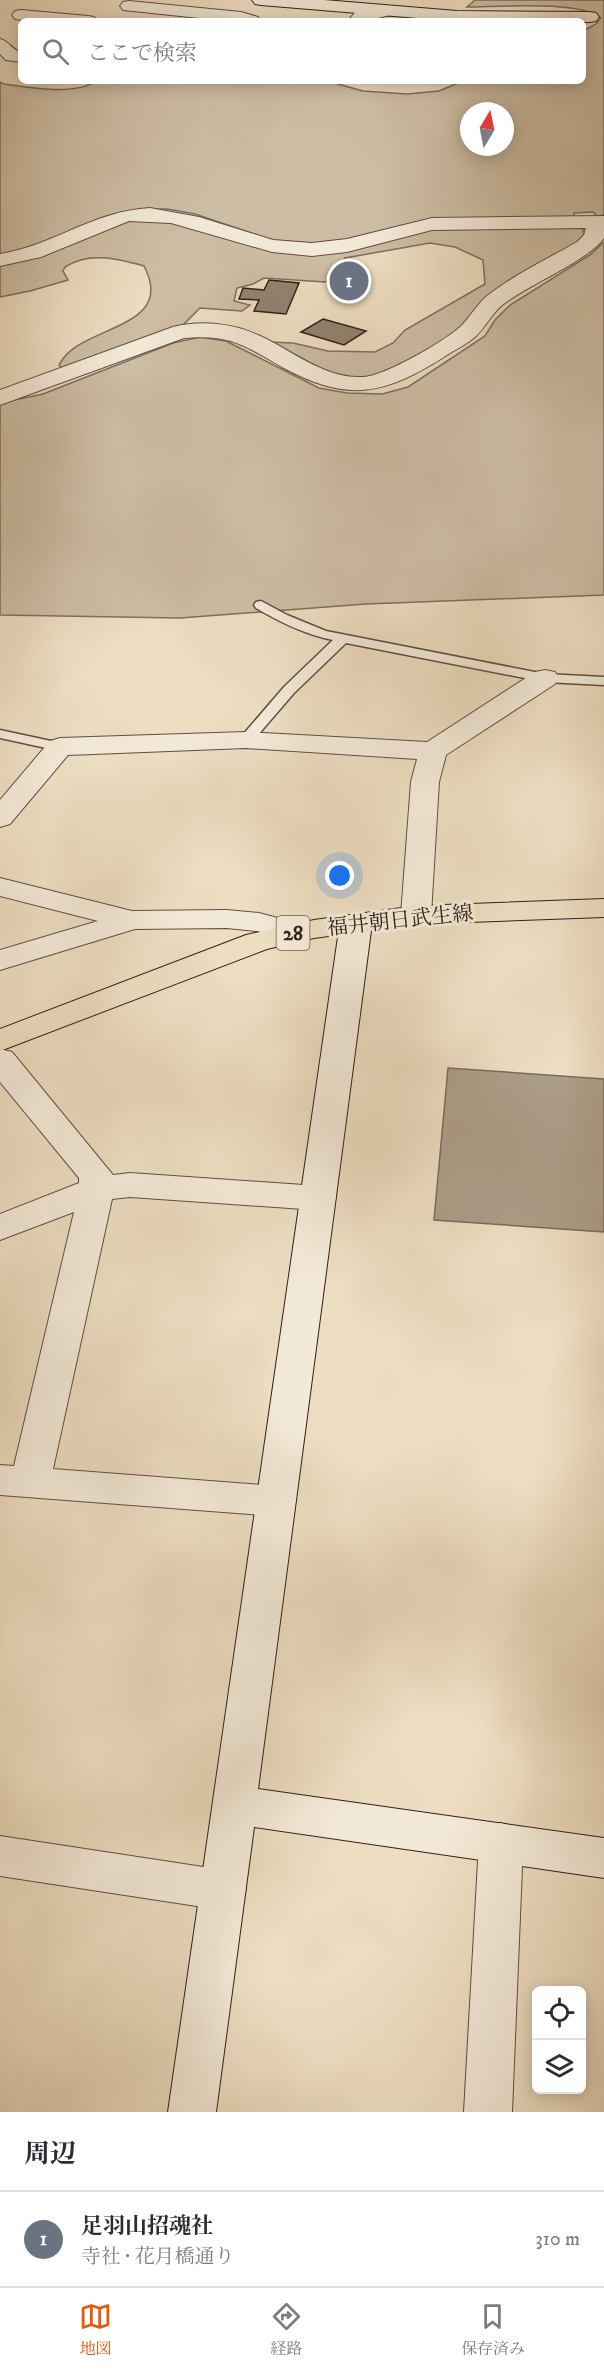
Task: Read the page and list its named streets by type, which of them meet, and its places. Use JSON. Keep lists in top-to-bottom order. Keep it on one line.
{"streets":{"main road":["福井朝日武生線","28"]},"north":"top","page":{"search":"ここで検索","pins":"1","heading":"周辺","list":[{"mark":"1","name":"足羽山招魂社","note":"寺社 · 花月橋通り","value":"310 m"}],"nav":["地図","経路","保存済み"]}}
